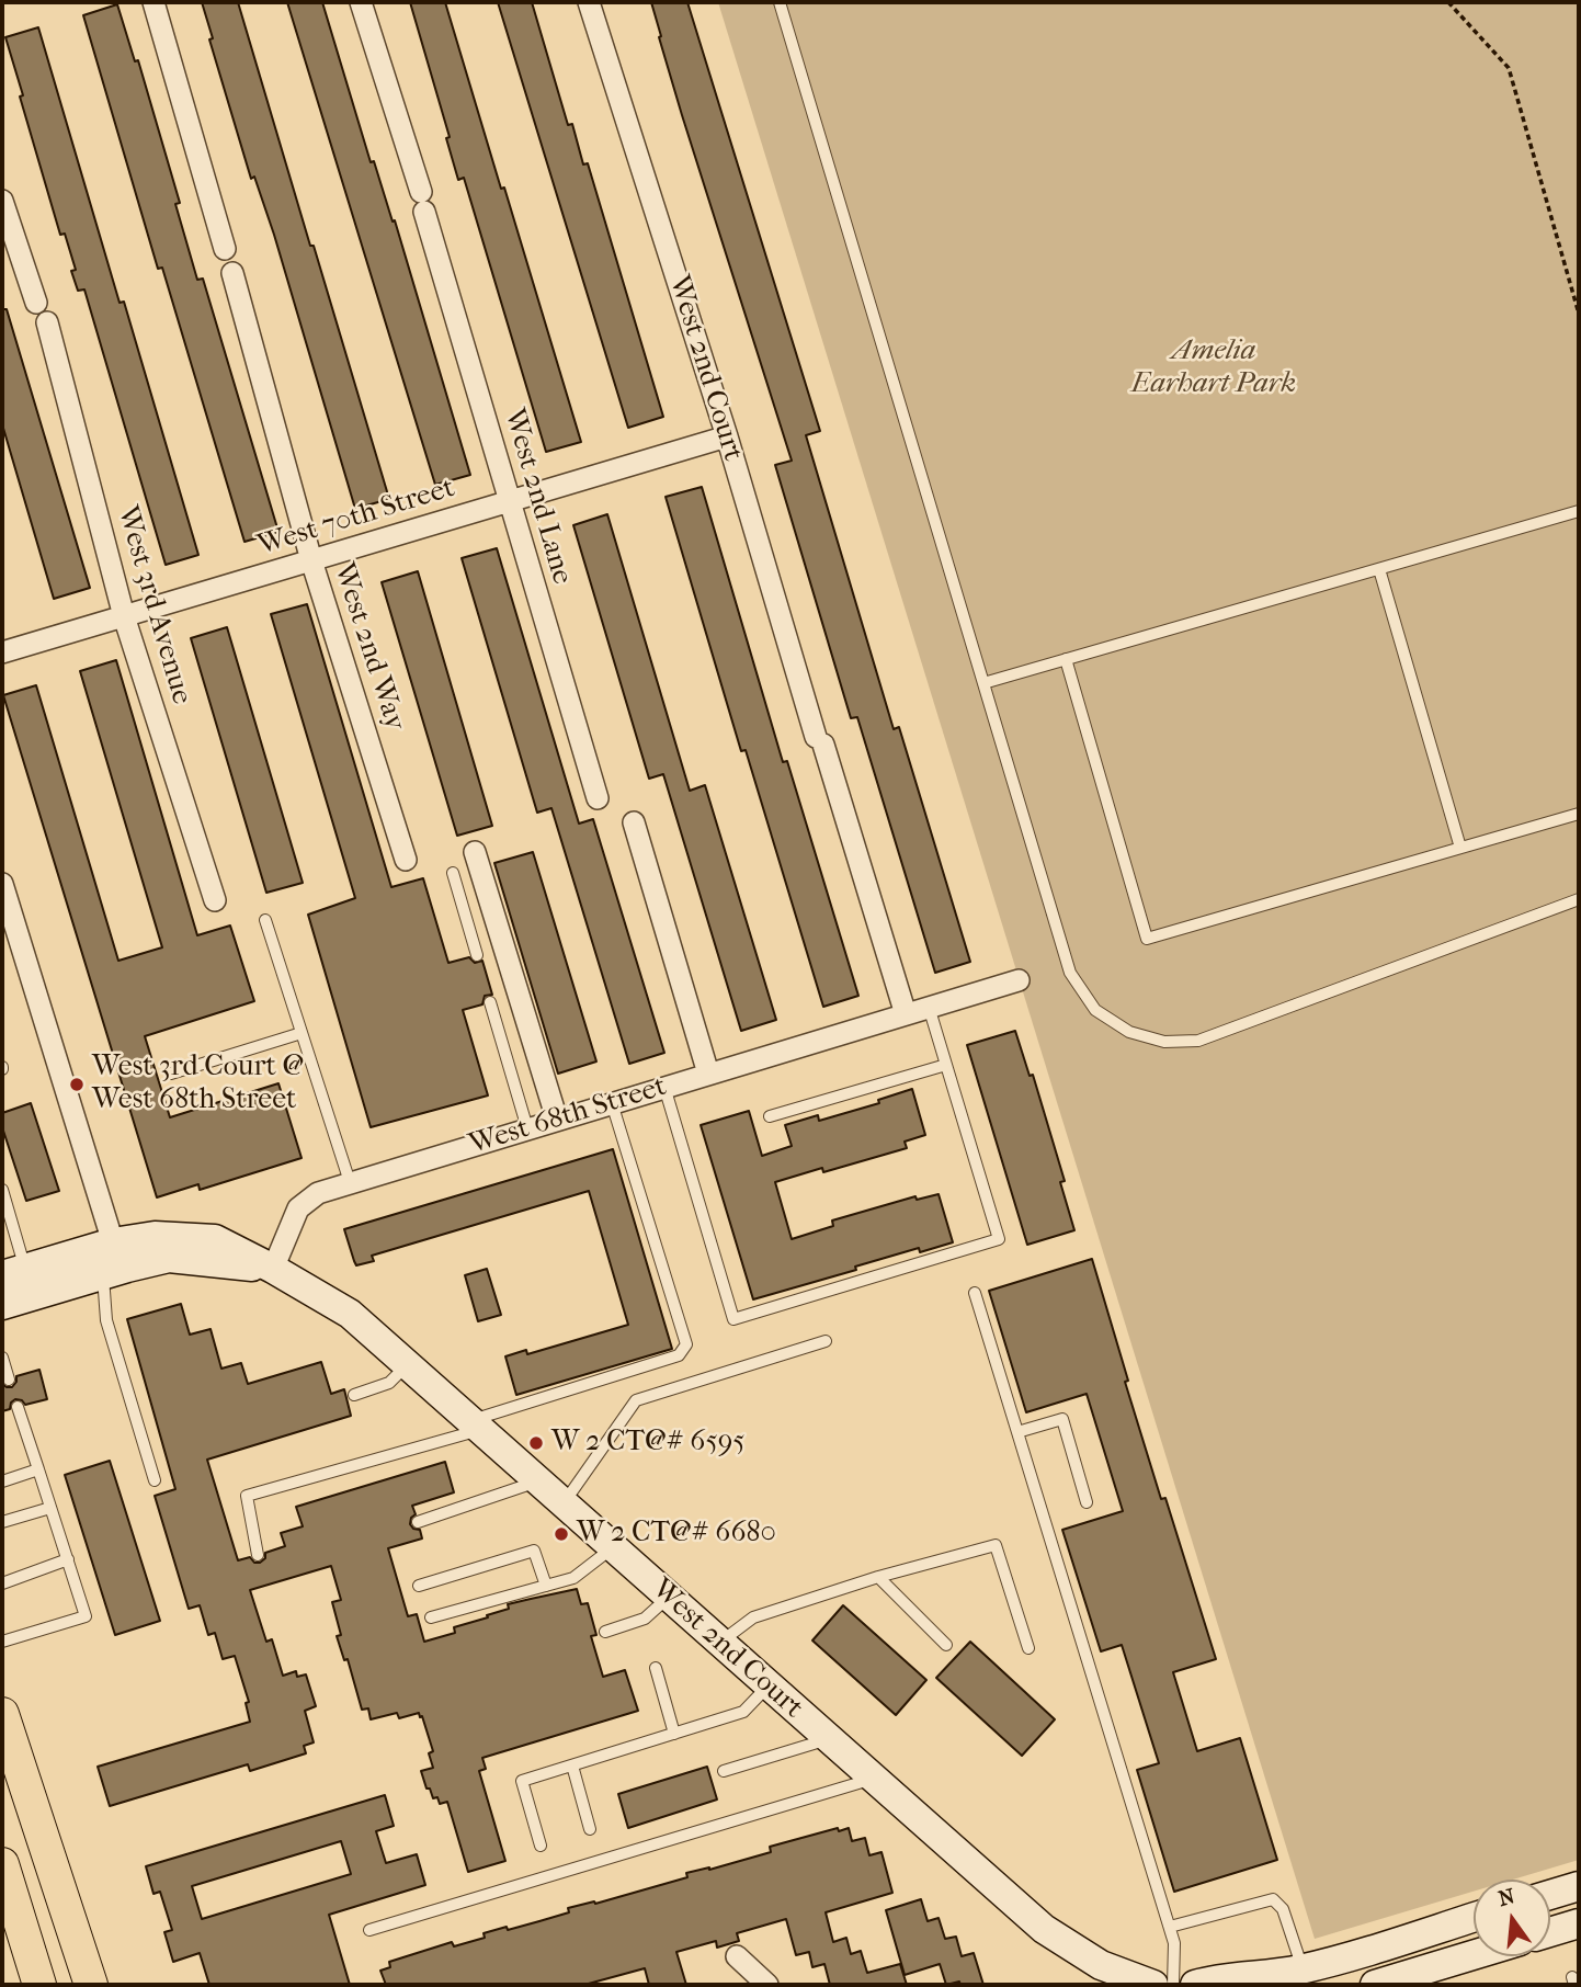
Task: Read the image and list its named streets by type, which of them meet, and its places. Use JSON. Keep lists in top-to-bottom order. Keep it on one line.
{"streets":{"main road":["West 2nd Court"],"street":["West 2nd Lane","West 70th Street","West 3rd Avenue","West 2nd Way","West 68th Street"]},"crossings":[["West 2nd Court","West 70th Street"],["West 2nd Court","West 68th Street"],["West 2nd Lane","West 70th Street"],["West 70th Street","West 3rd Avenue"],["West 70th Street","West 2nd Way"]],"parks":["Amelia Earhart Park"],"places":["West 3rd Court @ West 68th Street","W 2 CT@# 6595","W 2 CT@# 6680"],"north":"top"}
